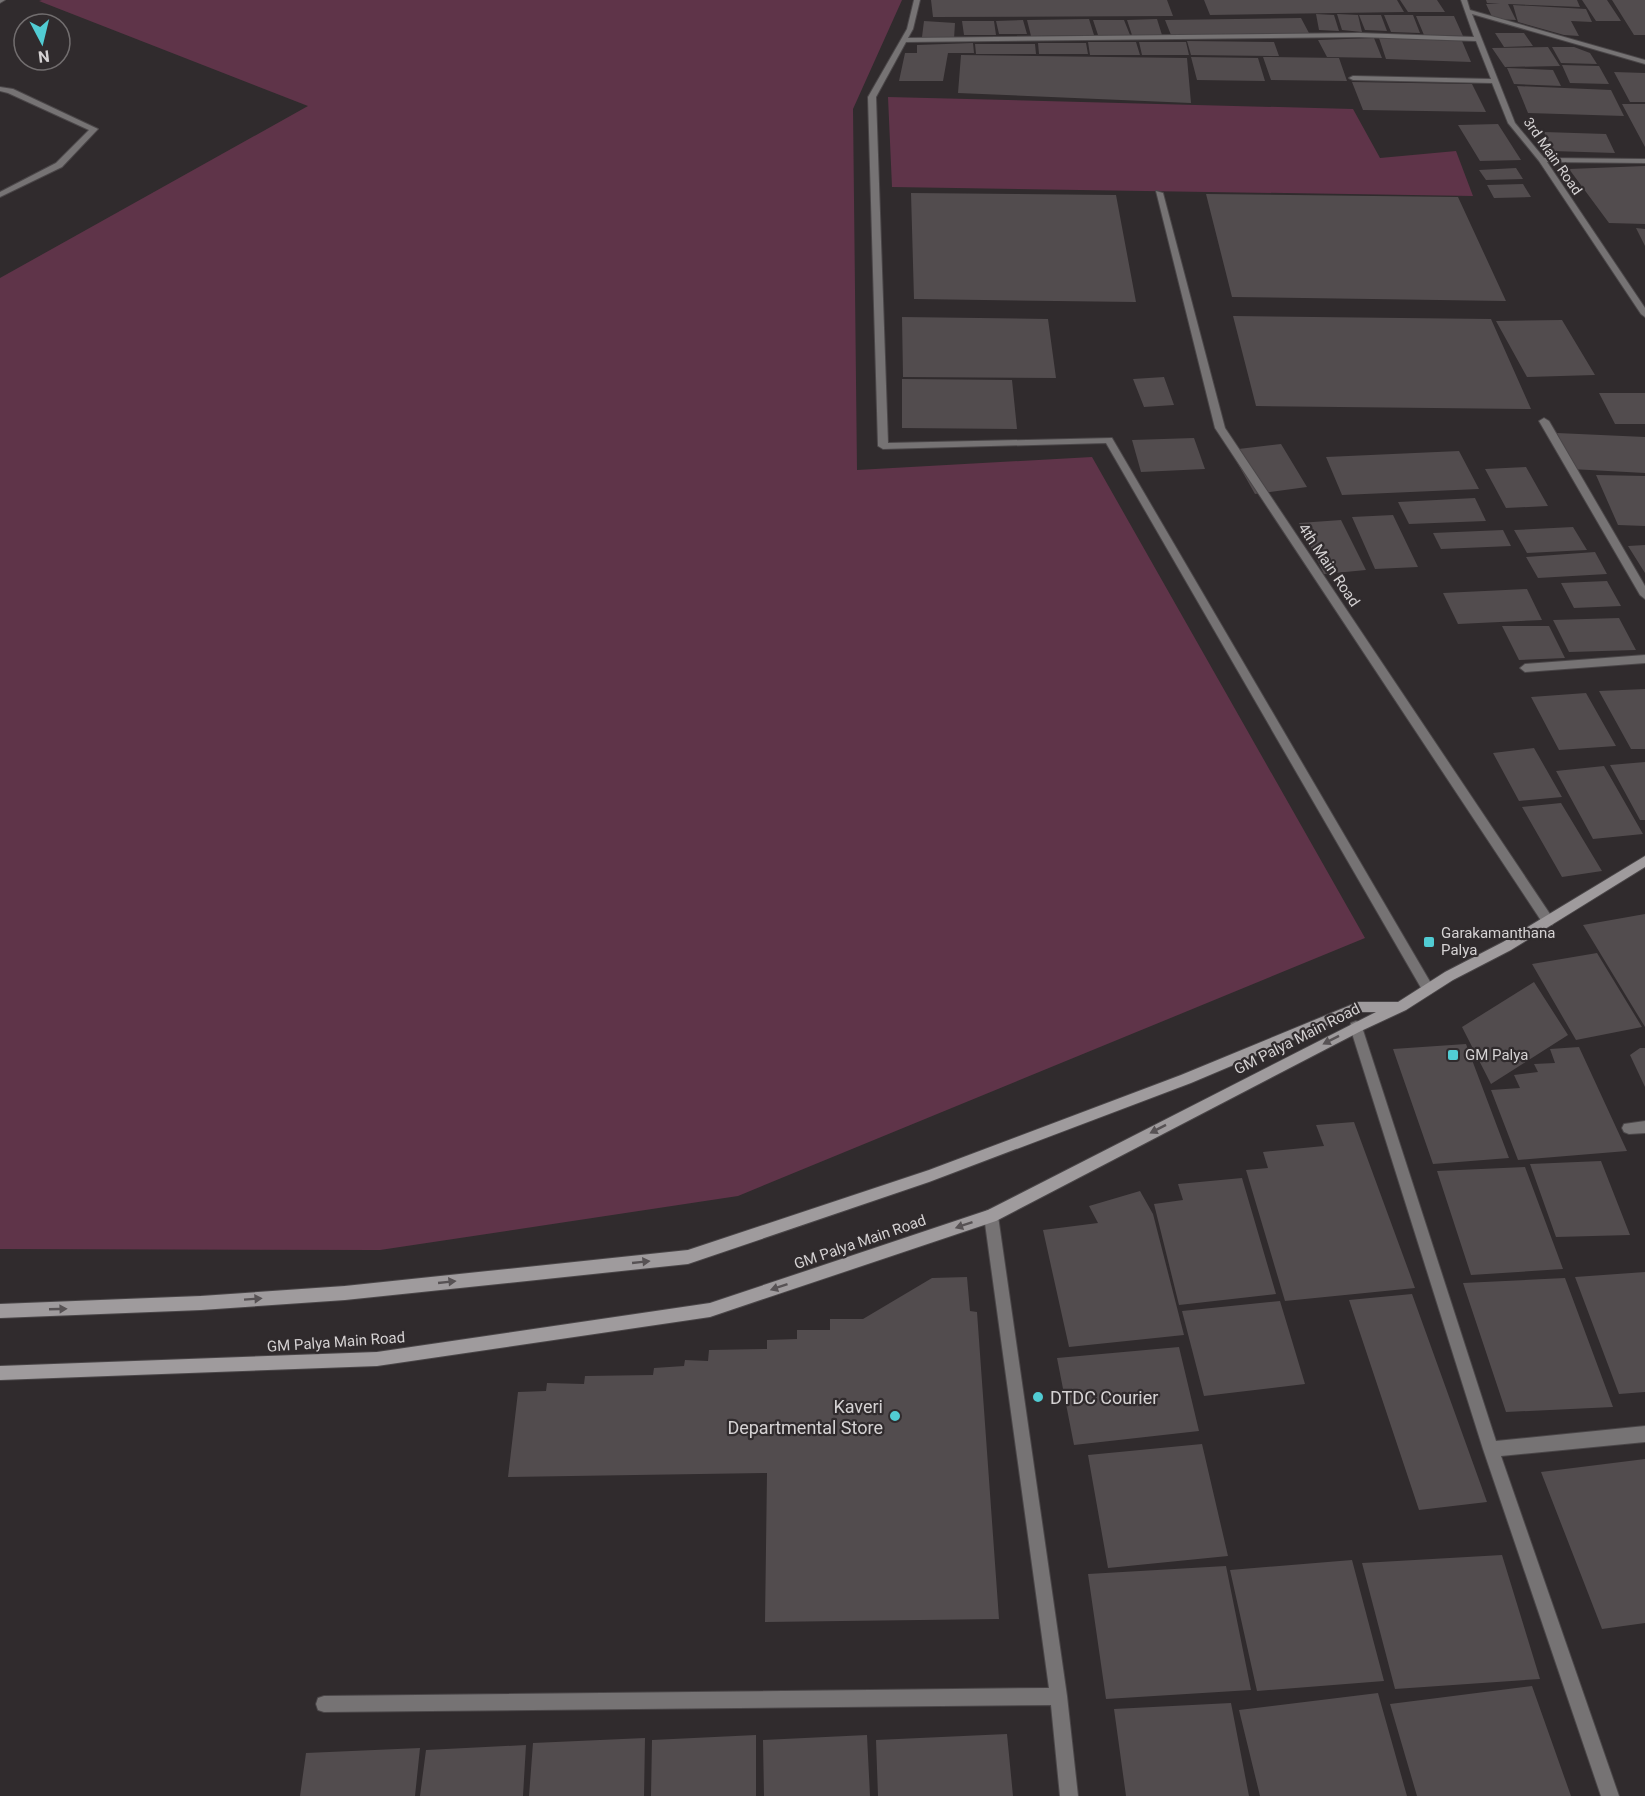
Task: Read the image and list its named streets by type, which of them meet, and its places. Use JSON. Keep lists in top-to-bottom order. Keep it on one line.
{"streets":{"main road":["GM Palya Main Road"],"street":["3rd Main Road","4th Main Road"]},"crossings":[["4th Main Road","GM Palya Main Road"]],"places":{"transit":["Garakamanthana Palya","GM Palya"],"other":["DTDC Courier","Kaveri Departmental Store"]},"north":"bottom"}
